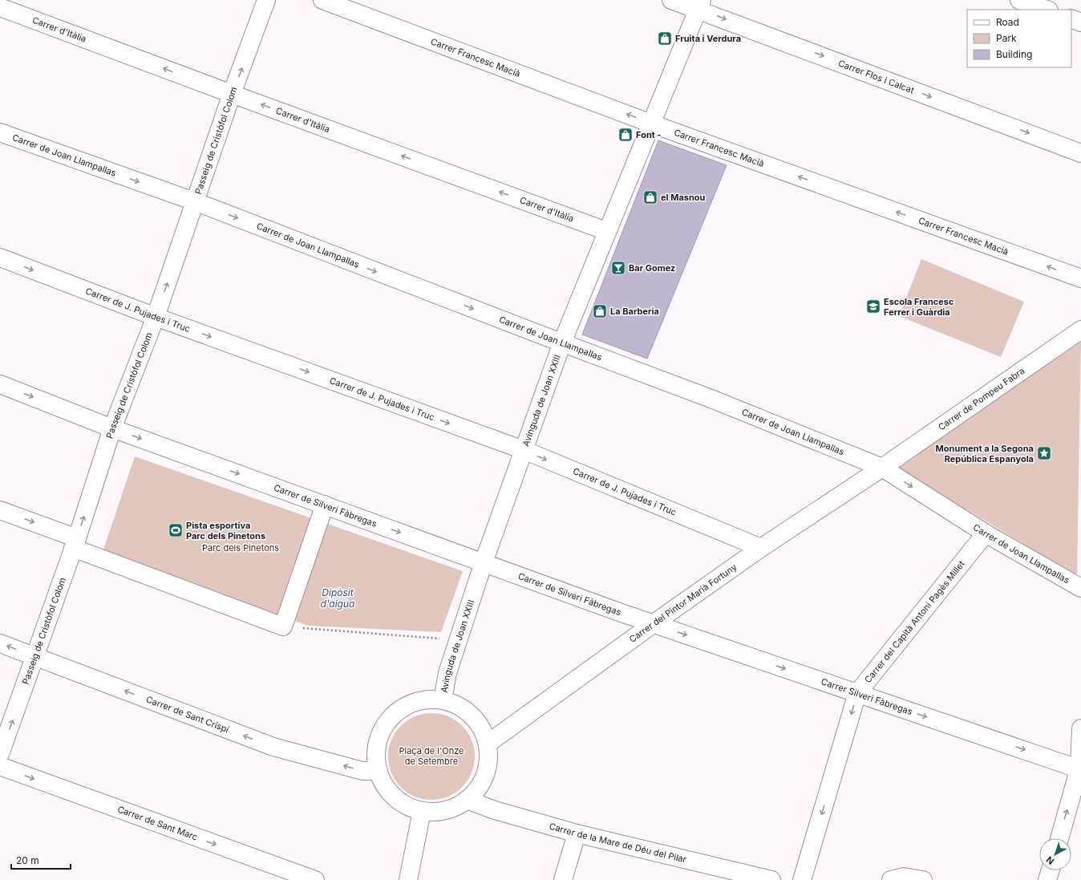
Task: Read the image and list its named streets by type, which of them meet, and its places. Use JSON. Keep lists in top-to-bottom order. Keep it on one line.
{"streets":{"street":["Carrer d'Itàlia","Carrer Francesc Macià","Carrer Flos i Calcat","Passeig de Cristòfol Colom","Carrer de Joan Llampallas","Carrer de J. Pujades i Truc","Carrer de Pompeu Fabra","Avinguda de Joan XXIII","Carrer de Silveri Fàbregas","Carrer del Pintor Marià Fortuny","Carrer del Capità Antoni Pagès Millet","Carrer Silveri Fàbregas","Carrer de Sant Crispí","Carrer de Sant Marc","Carrer de la Mare de Déu del Pilar"]},"crossings":[["Carrer d'Itàlia","Passeig de Cristòfol Colom"],["Carrer d'Itàlia","Avinguda de Joan XXIII"],["Carrer Francesc Macià","Avinguda de Joan XXIII"],["Carrer Flos i Calcat","Avinguda de Joan XXIII"],["Passeig de Cristòfol Colom","Carrer de Joan Llampallas"],["Passeig de Cristòfol Colom","Carrer de J. Pujades i Truc"],["Passeig de Cristòfol Colom","Carrer de Silveri Fàbregas"],["Passeig de Cristòfol Colom","Carrer de Sant Crispí"],["Carrer de Joan Llampallas","Carrer de Pompeu Fabra"],["Carrer de Joan Llampallas","Avinguda de Joan XXIII"],["Carrer de Joan Llampallas","Carrer del Pintor Marià Fortuny"],["Carrer de Joan Llampallas","Carrer del Capità Antoni Pagès Millet"],["Carrer de J. Pujades i Truc","Avinguda de Joan XXIII"],["Carrer de J. Pujades i Truc","Carrer del Pintor Marià Fortuny"],["Carrer de Pompeu Fabra","Carrer del Pintor Marià Fortuny"],["Avinguda de Joan XXIII","Carrer de Silveri Fàbregas"],["Avinguda de Joan XXIII","Carrer del Pintor Marià Fortuny"],["Avinguda de Joan XXIII","Carrer de Sant Crispí"],["Avinguda de Joan XXIII","Carrer de la Mare de Déu del Pilar"],["Carrer de Silveri Fàbregas","Carrer del Pintor Marià Fortuny"],["Carrer de Silveri Fàbregas","Carrer Silveri Fàbregas"],["Carrer del Pintor Marià Fortuny","Carrer Silveri Fàbregas"],["Carrer del Pintor Marià Fortuny","Carrer de Sant Crispí"],["Carrer del Pintor Marià Fortuny","Carrer de la Mare de Déu del Pilar"],["Carrer del Capità Antoni Pagès Millet","Carrer Silveri Fàbregas"],["Carrer de Sant Crispí","Carrer de la Mare de Déu del Pilar"]],"one_way":["Carrer d'Itàlia","Carrer Francesc Macià","Carrer Flos i Calcat","Passeig de Cristòfol Colom","Carrer de Joan Llampallas","Carrer de J. Pujades i Truc","Carrer del Capità Antoni Pagès Millet","Carrer Silveri Fàbregas","Carrer de Sant Marc"],"water":["Dipòsit d'aigua"],"parks":["Parc dels Pinetons","Plaça de l'Onze de Setembre"],"places":{"shop":["Fruita i Verdura","Font -","el Masnou","La Barberia"],"bar":["Bar Gomez"],"school or university":["Escola Francesc Ferrer i Guàrdia"],"place":["Monument a la Segona República Espanyola"],"sports":["Pista esportiva Parc dels Pinetons"]},"legend":["Road","Park","Building"],"scale_bar":"20 m","north":"bottom left"}
